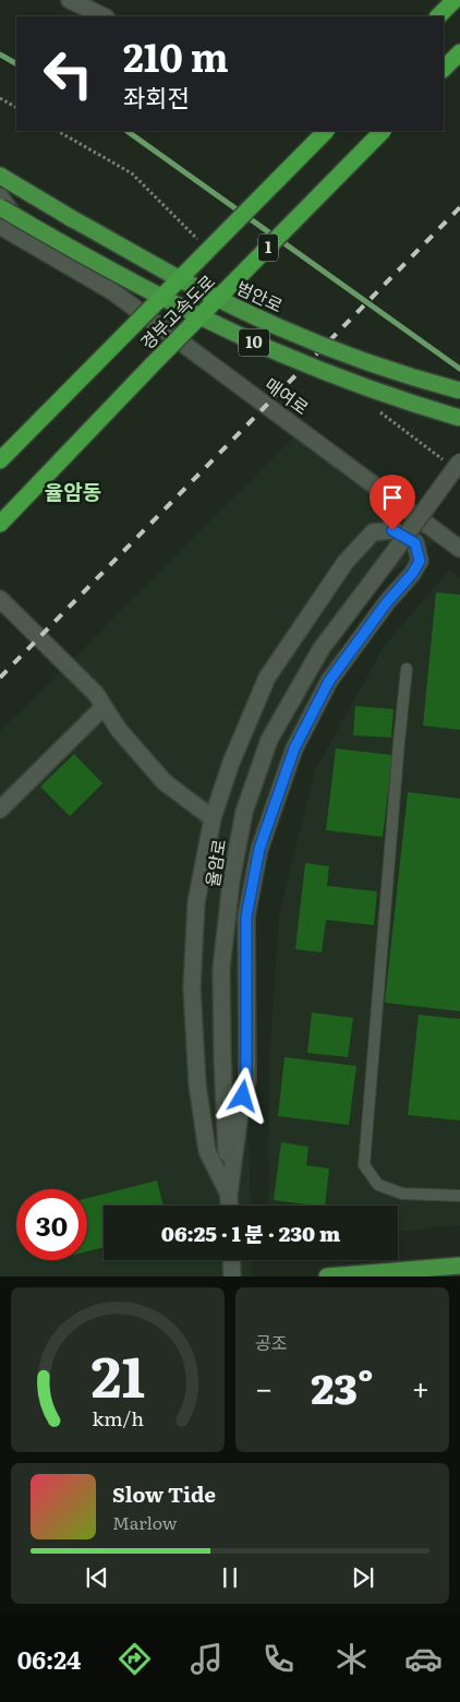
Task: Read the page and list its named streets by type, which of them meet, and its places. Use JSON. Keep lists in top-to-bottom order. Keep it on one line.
{"streets":{"highway":["1","범안로","경부고속도로","10"],"street":["매여로","율암로"]},"districts":["율암동"],"page":{"turn":["210 m","좌회전"],"limit":"30","trip":"06:25 · 1 분 · 230 m","tile":"공조","heat":["−","23°","+"],"song":["Slow Tide","Marlow"],"tabs":"06:24","gauge":["21","km/h"]}}
